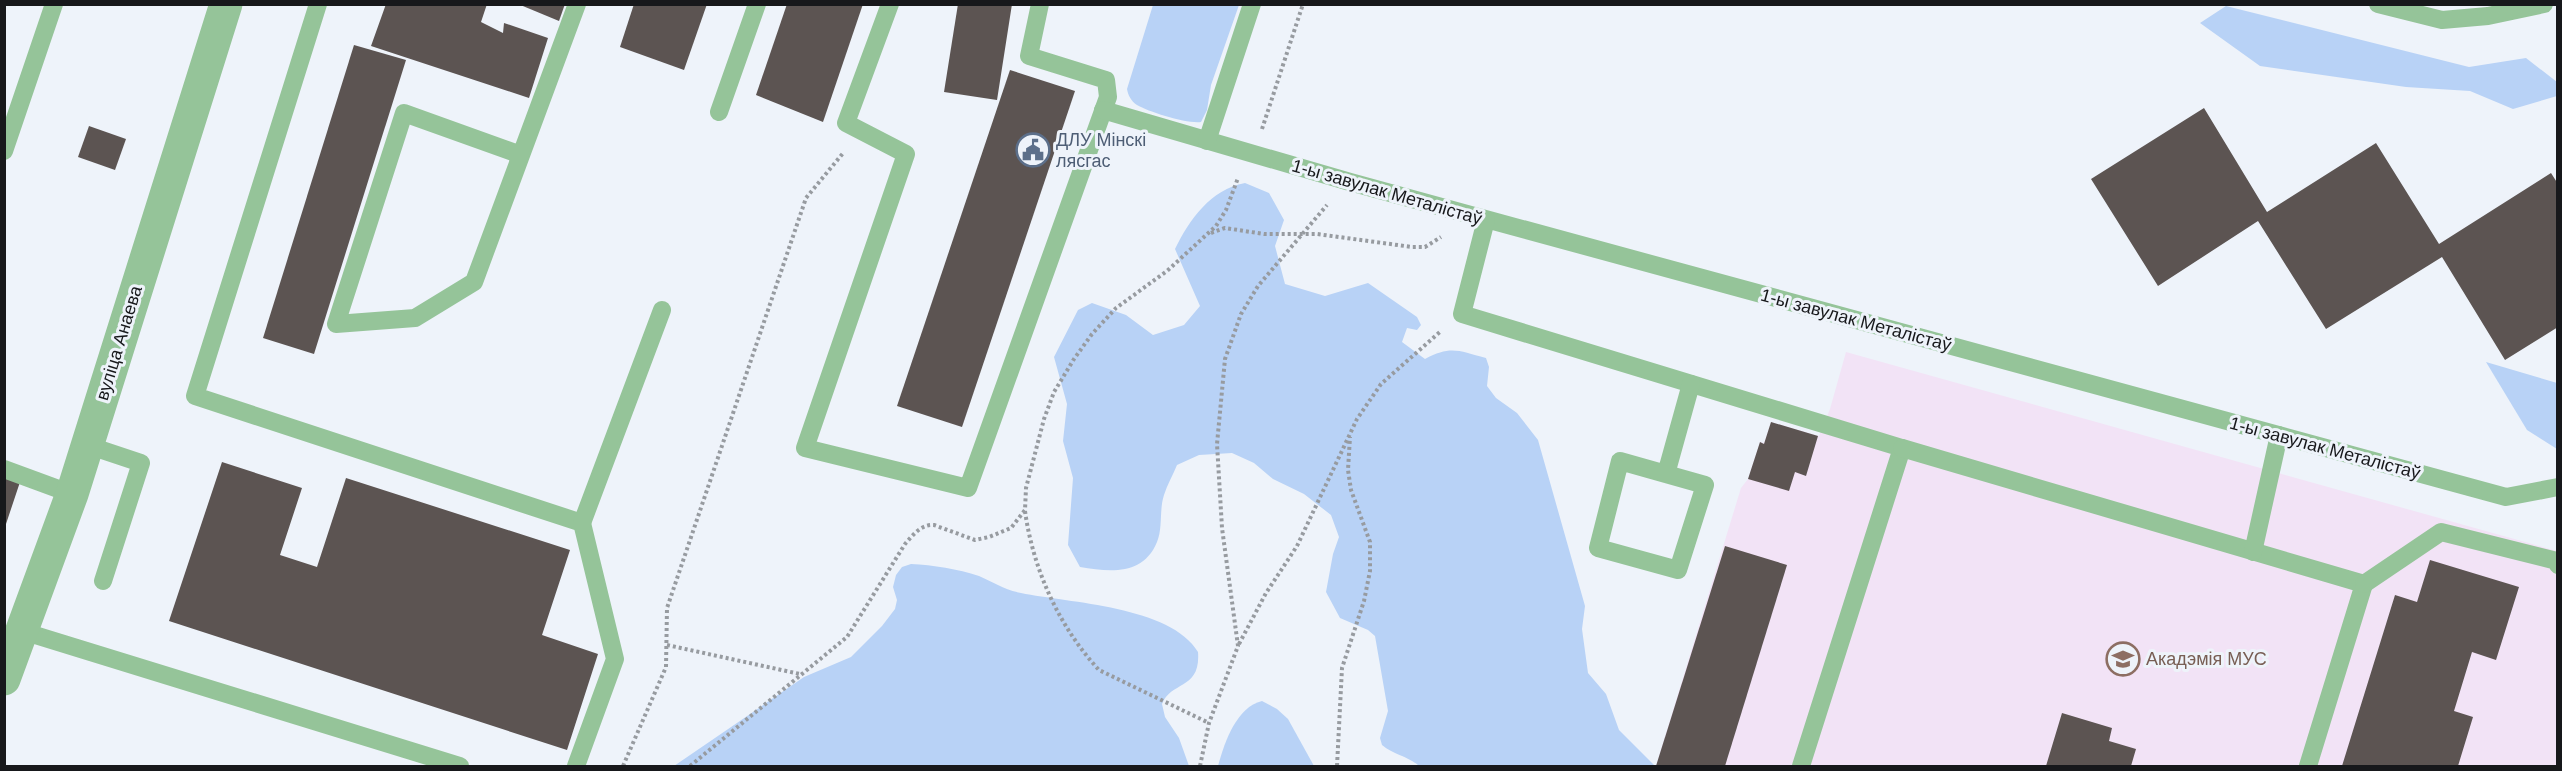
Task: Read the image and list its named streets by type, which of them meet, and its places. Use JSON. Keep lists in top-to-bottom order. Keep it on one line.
{"streets":{"street":["вуліца Анаева"],"lane":["1-ы завулак Металістаў"]},"places":{"public building":["ДЛУ Мінскі лясгас"],"school or university":["Акадэмія МУС"]}}
